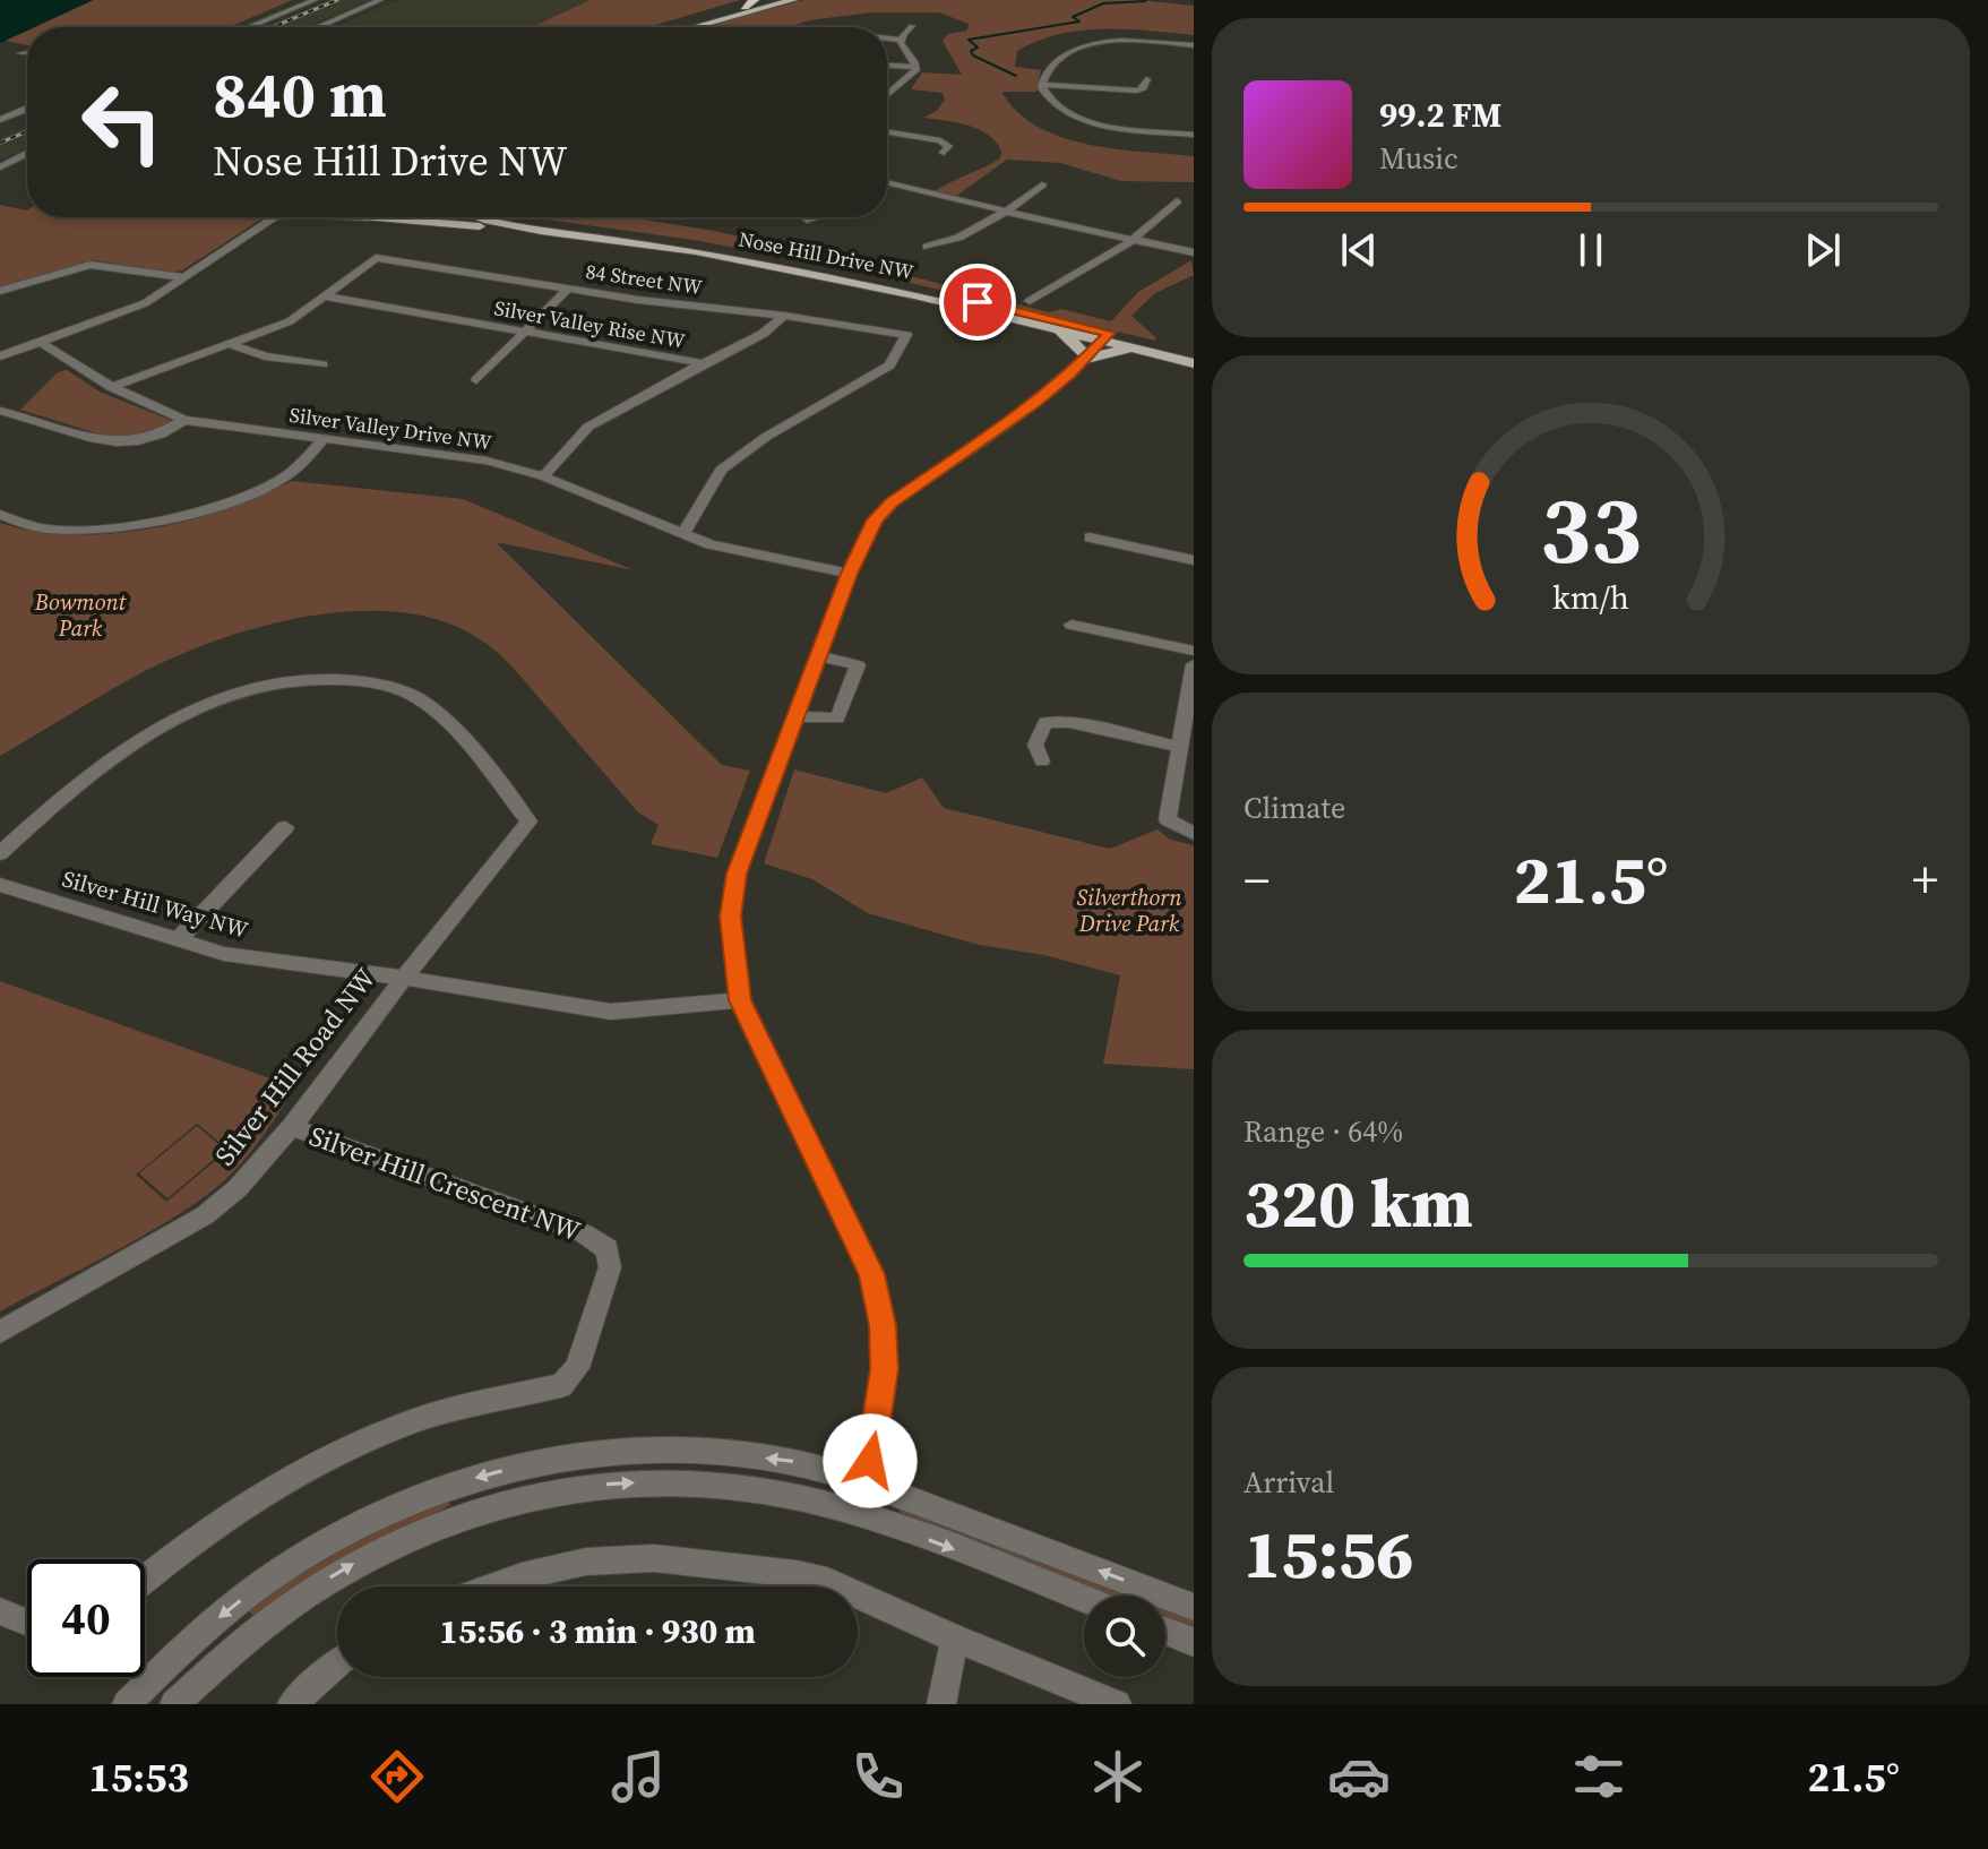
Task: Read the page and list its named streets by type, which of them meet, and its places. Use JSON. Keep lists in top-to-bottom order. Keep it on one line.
{"streets":{"main road":["Nose Hill Drive NW"],"street":["84 Street NW","Silver Valley Rise NW","Silver Valley Drive NW","Silver Hill Way NW","Silver Hill Road NW","Silver Hill Crescent NW"]},"crossings":[["84 Street NW","Silver Valley Rise NW"],["84 Street NW","Silver Valley Drive NW"],["Silver Valley Rise NW","Silver Valley Drive NW"],["Silver Hill Way NW","Silver Hill Road NW"],["Silver Hill Road NW","Silver Hill Crescent NW"]],"parks":["Bowmont Park","Silverthorn Drive Park"],"page":{"turn":["840 m","Nose Hill Drive NW"],"song":["99.2 FM","Music"],"tile":["Climate",["Range · 64%","320 km"],["Arrival","15:56"]],"heat":["−","21.5°","+"],"limit":"40","trip":"15:56 · 3 min · 930 m","tabs":["15:53","21.5°"],"gauge":["33","km/h"]}}
